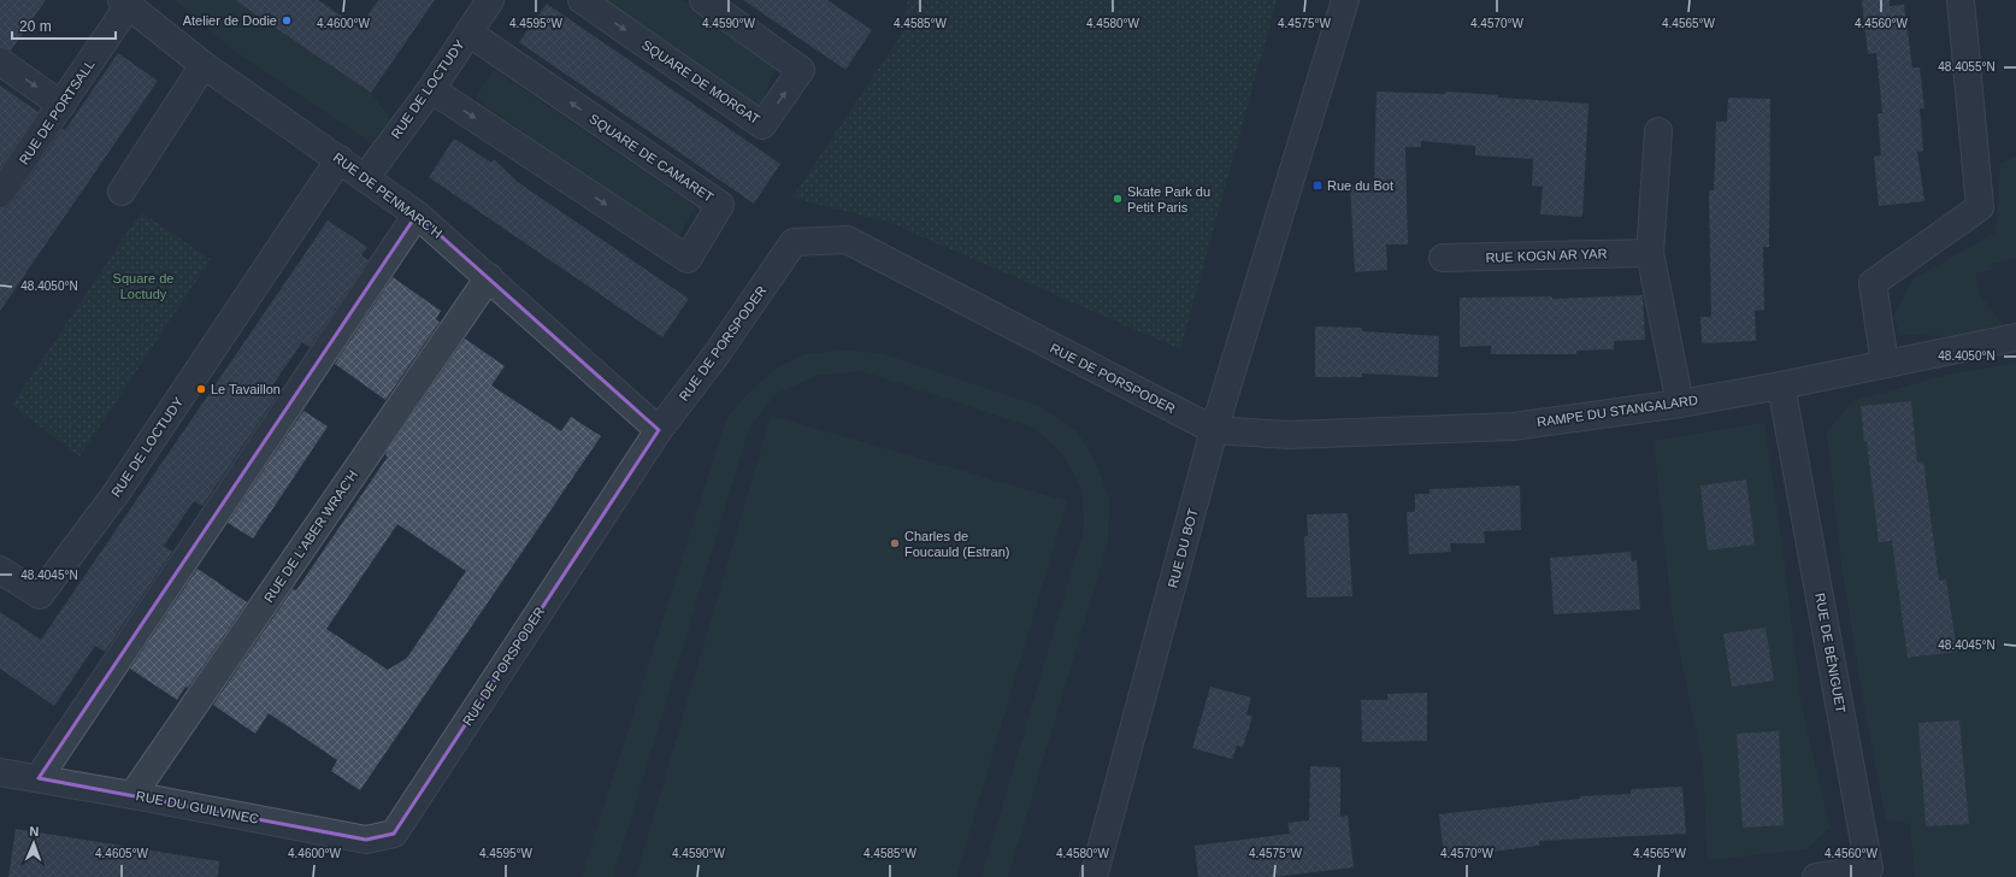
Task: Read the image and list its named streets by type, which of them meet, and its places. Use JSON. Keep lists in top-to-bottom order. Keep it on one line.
{"streets":{"street":["SQUARE DE MORGAT","RUE DE LOCTUDY","RUE DE PORTSALL","SQUARE DE CAMARET","RUE DE PENMARC'H","RUE KOGN AR YAR","RUE DE PORSPODER","RAMPE DU STANGALARD","RUE DE L'ABER WRAC'H","RUE DU BOT","RUE DE BÉNIGUET","RUE DU GUILVINEC"]},"crossings":[["RUE DE LOCTUDY","SQUARE DE CAMARET"],["RUE DE LOCTUDY","RUE DE PENMARC'H"],["RUE DE PORTSALL","RUE DE PENMARC'H"],["RUE DE PENMARC'H","RUE DE PORSPODER"],["RUE DE PENMARC'H","RUE DE L'ABER WRAC'H"],["RUE DE PORSPODER","RAMPE DU STANGALARD"],["RUE DE PORSPODER","RUE DU BOT"],["RUE DE PORSPODER","RUE DU GUILVINEC"],["RAMPE DU STANGALARD","RUE DU BOT"],["RAMPE DU STANGALARD","RUE DE BÉNIGUET"],["RUE DE L'ABER WRAC'H","RUE DU GUILVINEC"]],"parks":["Square de Loctudy"],"places":{"other":["Atelier de Dodie","Skate Park du Petit Paris","Le Tavaillon","Charles de Foucauld (Estran)"],"transit":["Rue du Bot"]},"scale_bar":"20 m","north":"top","coordinates":["4.4600°W","4.4595°W","4.4590°W","4.4585°W","4.4580°W","4.4575°W","4.4570°W","4.4565°W","4.4560°W","48.4055°N","48.4050°N","48.4045°N","4.4605°W"]}
